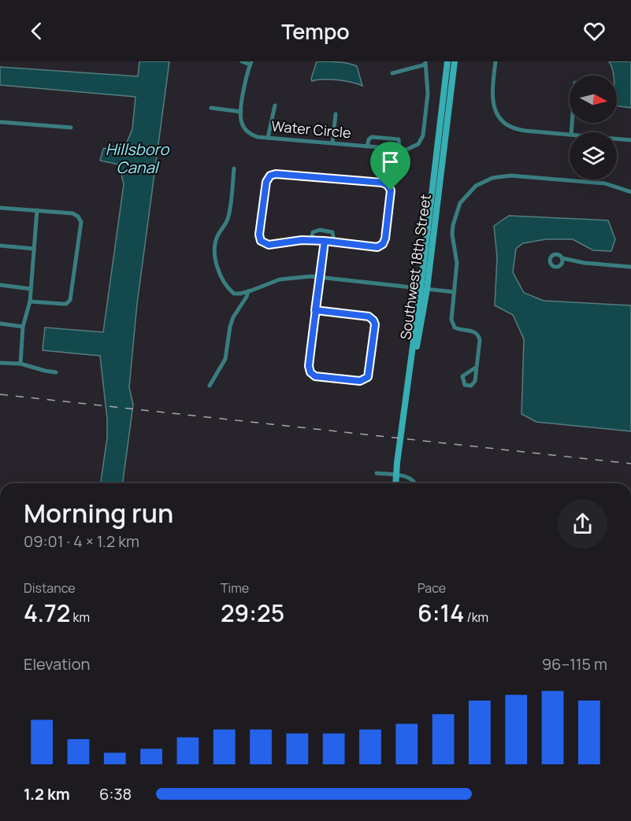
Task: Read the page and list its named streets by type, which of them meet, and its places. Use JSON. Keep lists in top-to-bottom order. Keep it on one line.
{"streets":{"main road":["Southwest 18th Street"],"street":["Water Circle"]},"water":["Hillsboro Canal"],"north":"right","page":{"header":"Tempo","heading":["Morning run","09:01 · 4 × 1.2 km"],"stats":[["Distance","4.72 km"],["Time","29:25"],["Pace","6:14 /km"]],"chart":["Elevation","96–115 m"],"list":[{"name":"1.2 km","note":"6:38"}]}}
